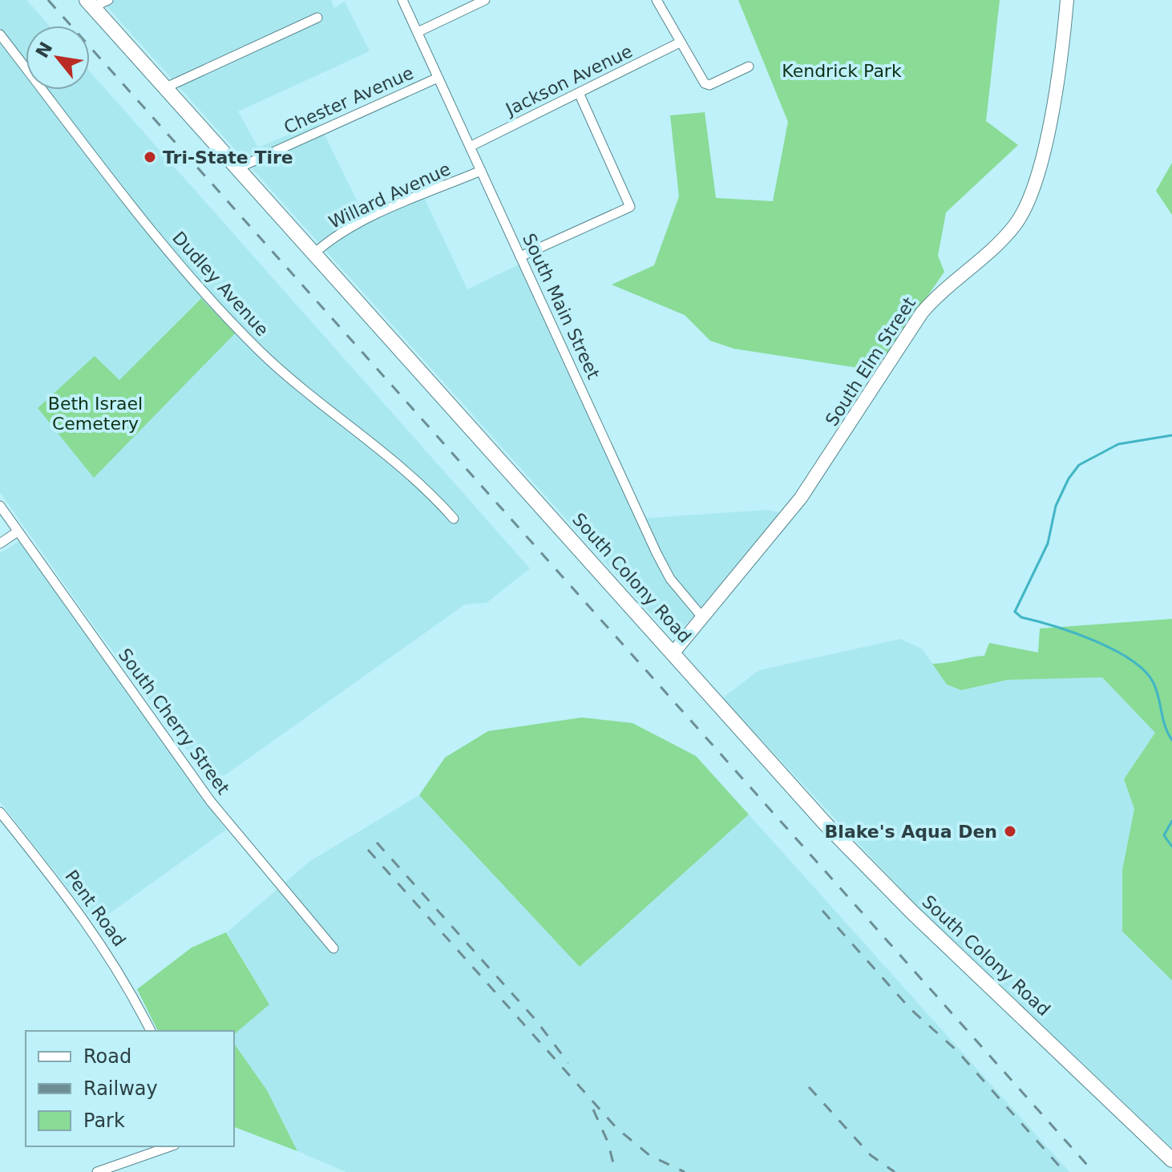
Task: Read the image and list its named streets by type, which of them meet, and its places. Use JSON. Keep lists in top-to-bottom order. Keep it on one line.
{"streets":{"main road":["South Elm Street","South Colony Road"],"street":["Jackson Avenue","Chester Avenue","Willard Avenue","Dudley Avenue","South Main Street","South Cherry Street","Pent Road"]},"crossings":[["Jackson Avenue","South Main Street"],["Chester Avenue","South Main Street"],["Chester Avenue","South Colony Road"],["Willard Avenue","South Main Street"],["Willard Avenue","South Colony Road"],["South Main Street","South Elm Street"],["South Elm Street","South Colony Road"]],"parks":["Kendrick Park","Beth Israel Cemetery"],"places":["Tri-State Tire","Blake's Aqua Den"],"legend":["Road","Railway","Park"],"north":"top left"}
